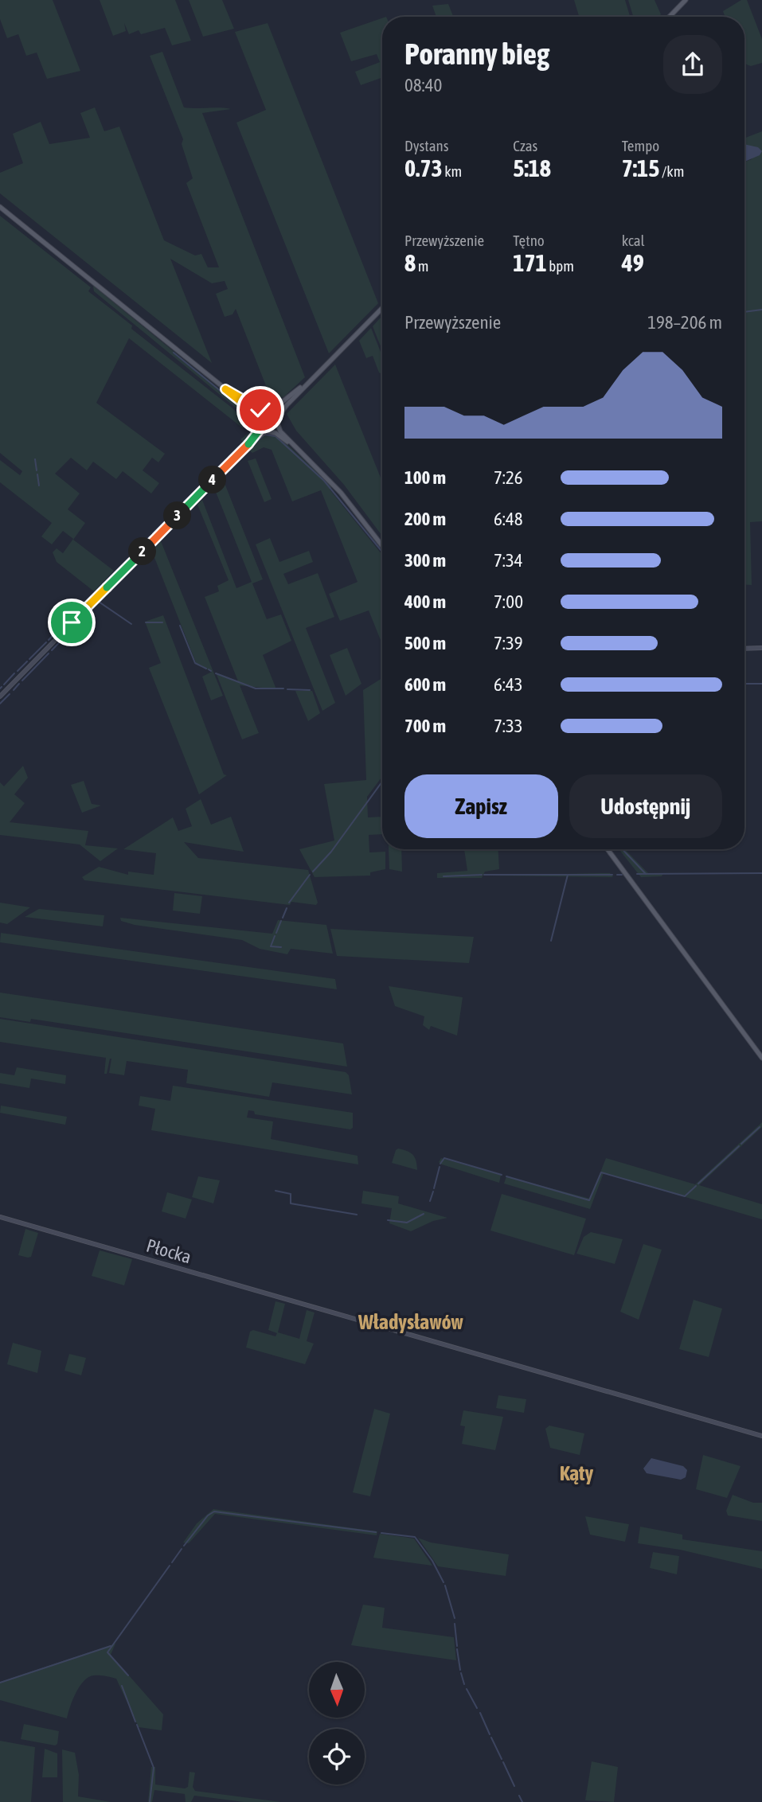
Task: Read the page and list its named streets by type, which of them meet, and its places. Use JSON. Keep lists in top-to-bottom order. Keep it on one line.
{"streets":{"street":["Płocka"]},"districts":["Władysławów","Kąty"],"north":"bottom","page":{"heading":["Poranny bieg","08:40"],"stats":[["Dystans","0.73 km"],["Czas","5:18"],["Tempo","7:15 /km"],["Przewyższenie","8 m"],["Tętno","171 bpm"],["kcal","49"]],"chart":["Przewyższenie","198–206 m"],"list":[{"name":"100 m","note":"7:26"},{"name":"200 m","note":"6:48"},{"name":"300 m","note":"7:34"},{"name":"400 m","note":"7:00"},{"name":"500 m","note":"7:39"},{"name":"600 m","note":"6:43"},{"name":"700 m","note":"7:33"}],"pins":["4","3","2"],"buttons":["Zapisz","Udostępnij"]}}
